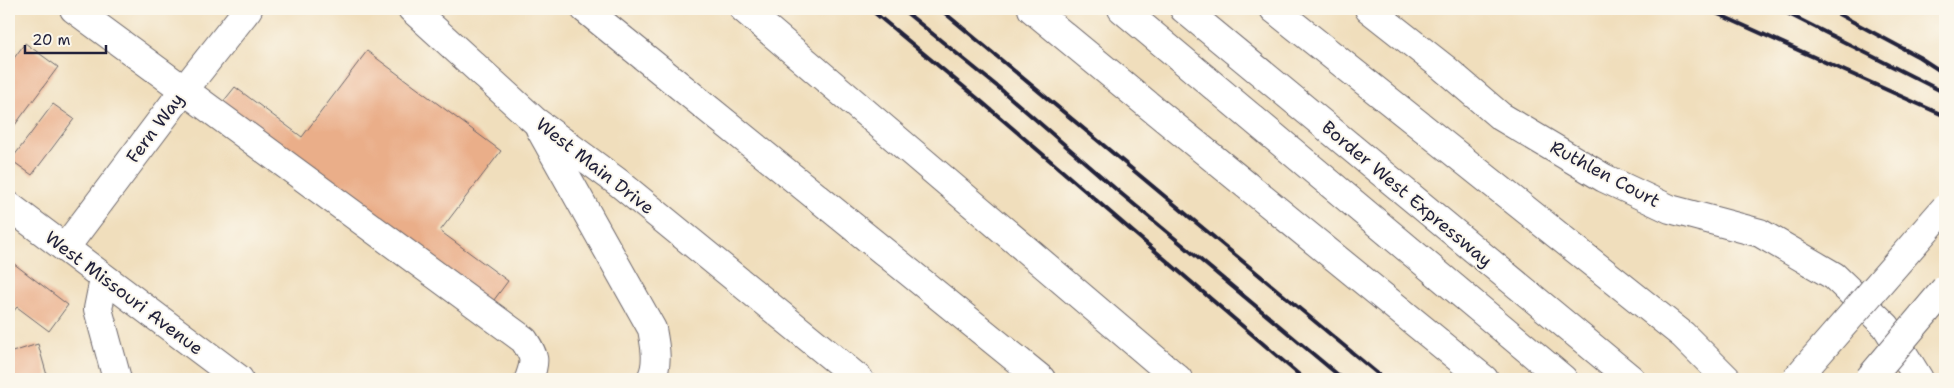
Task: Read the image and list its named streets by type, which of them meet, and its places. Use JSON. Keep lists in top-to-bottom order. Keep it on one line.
{"streets":{"main road":["Fern Way","West Main Drive","Ruthlen Court","Border West Expressway","West Missouri Avenue"]},"crossings":[["Fern Way","West Missouri Avenue"]],"scale_bar":"20 m"}
